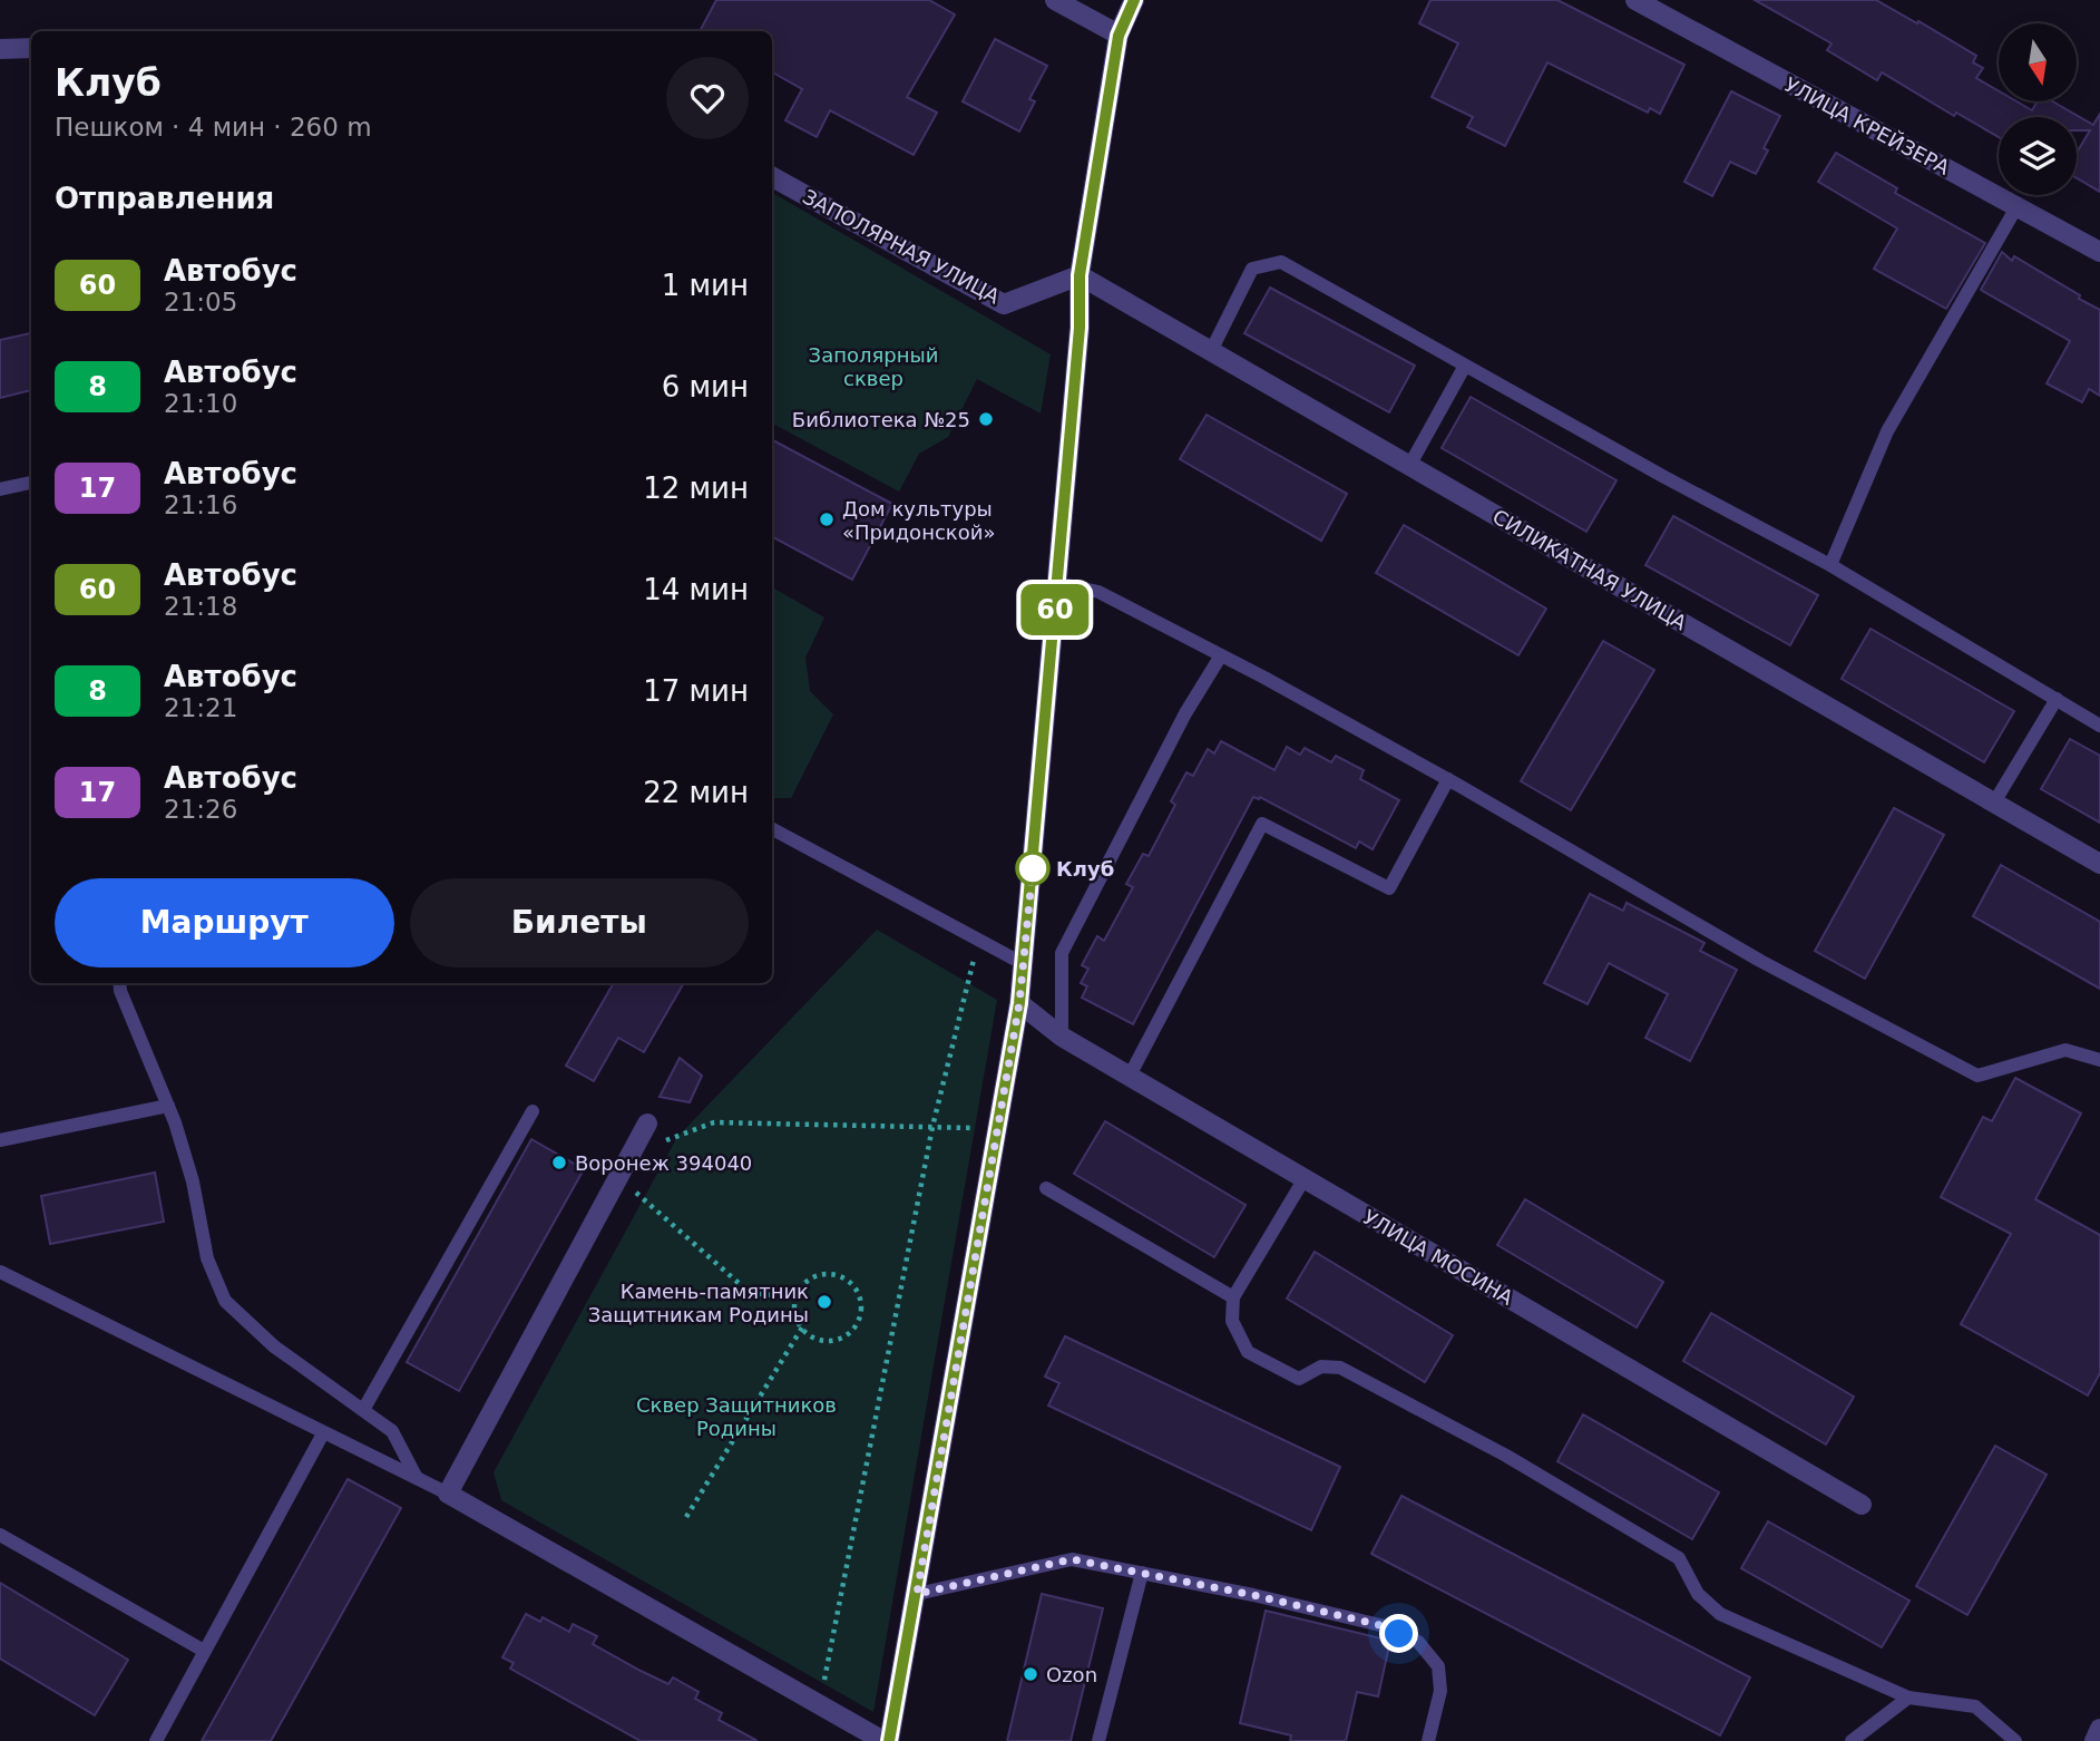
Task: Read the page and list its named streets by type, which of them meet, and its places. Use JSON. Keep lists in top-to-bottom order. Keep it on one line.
{"streets":{"street":["УЛИЦА КРЕЙЗЕРА","ЗАПОЛЯРНАЯ УЛИЦА","СИЛИКАТНАЯ УЛИЦА","УЛИЦА МОСИНА"]},"crossings":[["ЗАПОЛЯРНАЯ УЛИЦА","СИЛИКАТНАЯ УЛИЦА"]],"parks":["Заполярный сквер","Сквер Защитников Родины"],"places":["Библиотека №25","Дом культуры «Придонской»","Клуб","Воронеж 394040","Камень-памятник Защитникам Родины","Ozon"],"lines":["bus line 60"],"north":"bottom","page":{"on_map":"60","heading":[["Клуб","Пешком · 4 мин · 260 m"],"Отправления"],"list":[{"mark":"60","name":"Автобус","note":"21:05","value":"1 мин"},{"mark":"8","name":"Автобус","note":"21:10","value":"6 мин"},{"mark":"17","name":"Автобус","note":"21:16","value":"12 мин"},{"mark":"60","name":"Автобус","note":"21:18","value":"14 мин"},{"mark":"8","name":"Автобус","note":"21:21","value":"17 мин"},{"mark":"17","name":"Автобус","note":"21:26","value":"22 мин"}],"buttons":["Маршрут","Билеты"]}}
